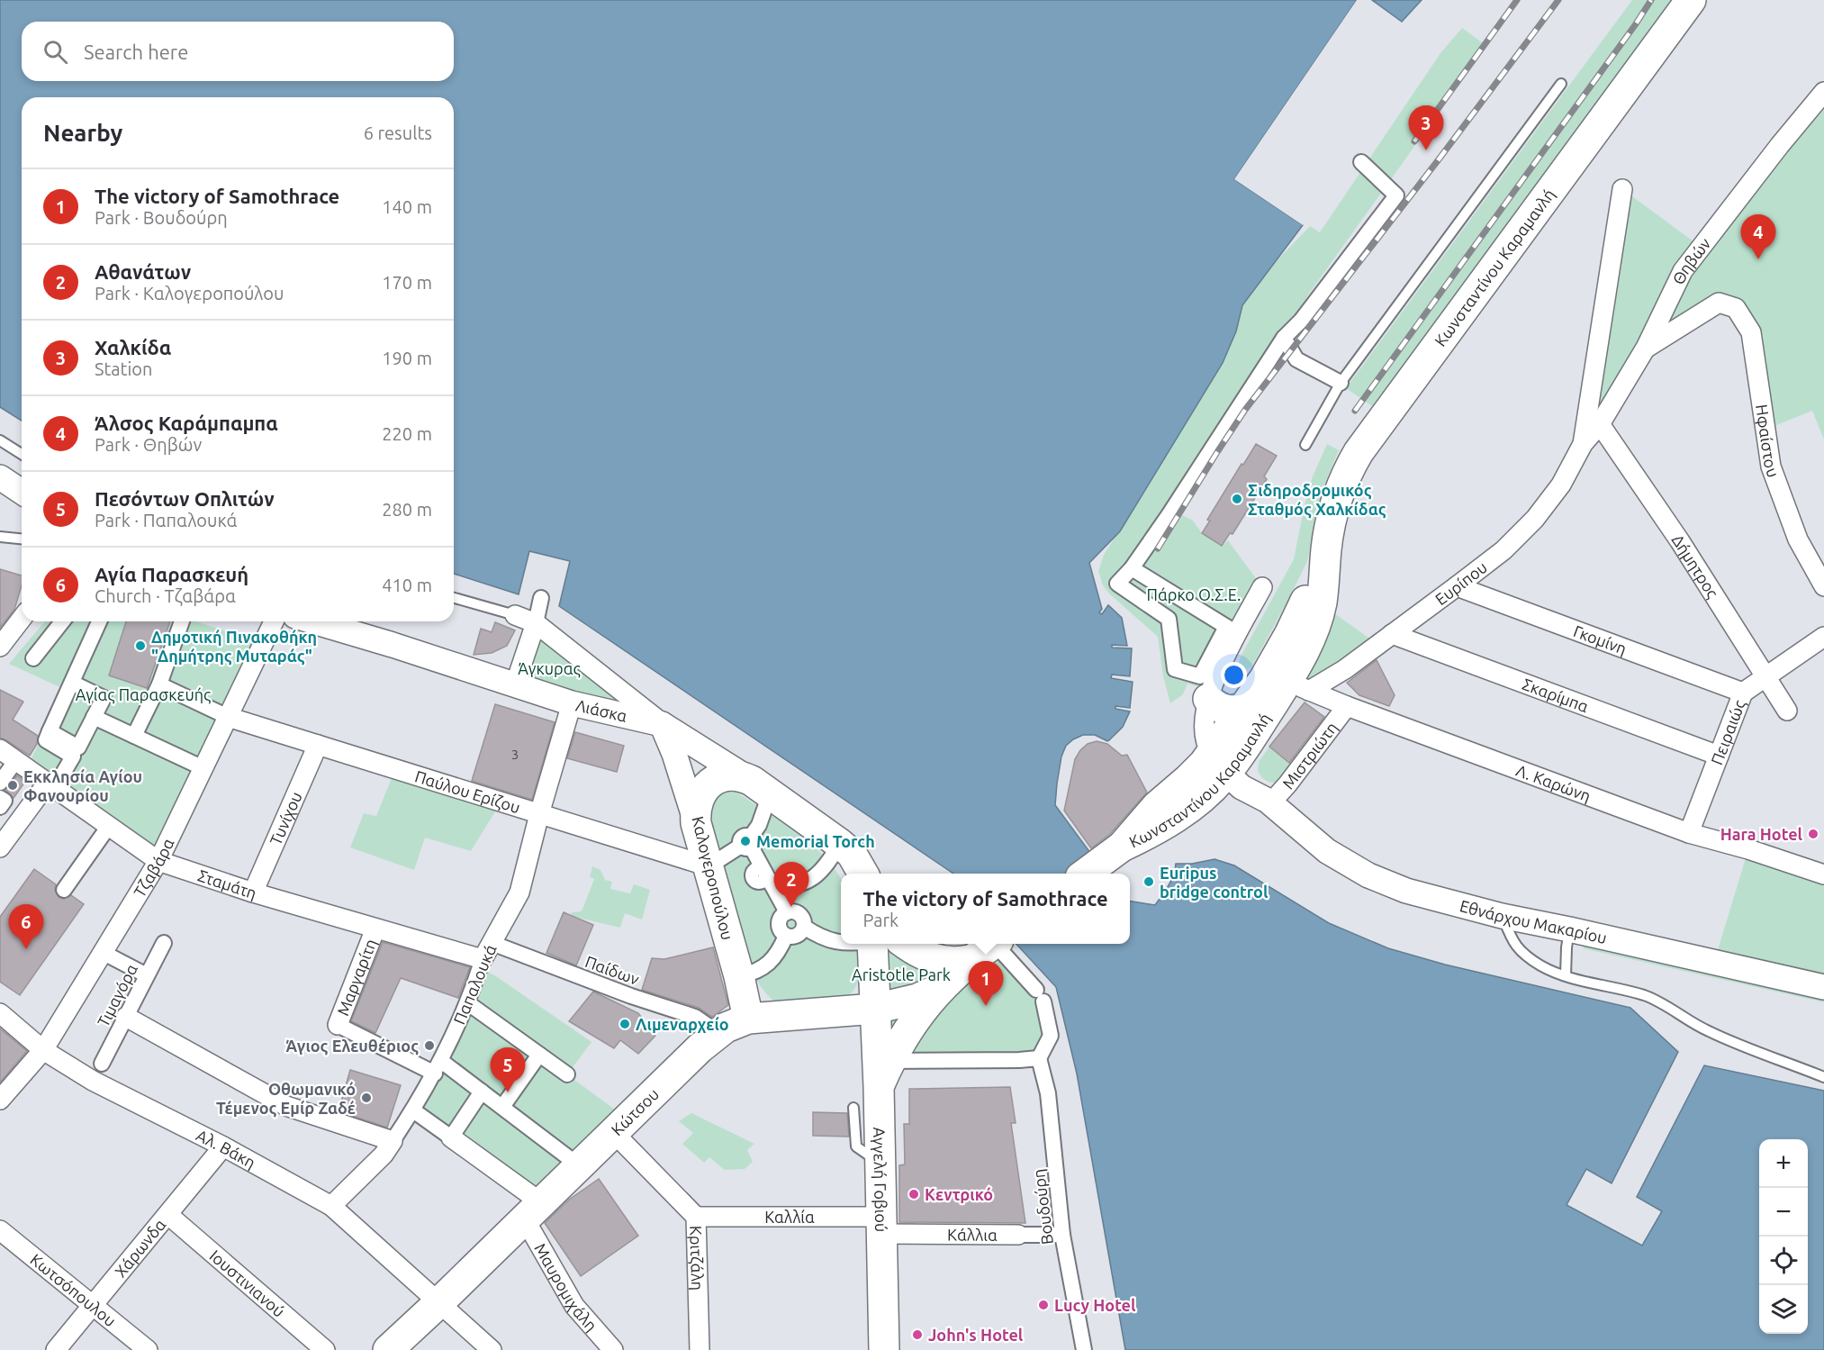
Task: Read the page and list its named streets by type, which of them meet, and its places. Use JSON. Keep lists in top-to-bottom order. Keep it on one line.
{"streets":{"main road":["Κωνσταντίνου Καραμανλή","Λιάσκα","Καλογεροπούλου","Κώτσου","Αγγελή Γοβιού"],"street":["Θηβών","Ηφαίστου","Δήμητρος","Ευρίπου","Γκομίνη","Σκαρίμπα","Πειραιώς","Μιστριώτη","Λ. Καρώνη","Παύλου Ερίζου","Τυνίχου","Τζαβάρα","Σταμάτη","Εθνάρχου Μακαρίου","Παίδων","Μαργαρίτη","Παπαλουκά","Τιμαγόρα","Αλ. Βάκη","Βουδούρη","Καλλία","Κάλλια","Χάρωνδα","Κριτζάλη","Ιουστινιανού","Μαυρομιχάλη","Κωτσόπουλου"]},"crossings":[["Θηβών","Ηφαίστου"],["Θηβών","Δήμητρος"],["Θηβών","Ευρίπου"],["Κωνσταντίνου Καραμανλή","Ευρίπου"],["Κωνσταντίνου Καραμανλή","Λ. Καρώνη"],["Κωνσταντίνου Καραμανλή","Εθνάρχου Μακαρίου"],["Δήμητρος","Πειραιώς"],["Ευρίπου","Γκομίνη"],["Ευρίπου","Σκαρίμπα"],["Ευρίπου","Λ. Καρώνη"],["Γκομίνη","Πειραιώς"],["Σκαρίμπα","Πειραιώς"],["Λιάσκα","Καλογεροπούλου"],["Λιάσκα","Παπαλουκά"],["Πειραιώς","Λ. Καρώνη"],["Μιστριώτη","Λ. Καρώνη"],["Μιστριώτη","Εθνάρχου Μακαρίου"],["Παύλου Ερίζου","Τυνίχου"],["Παύλου Ερίζου","Τζαβάρα"],["Παύλου Ερίζου","Καλογεροπούλου"],["Παύλου Ερίζου","Παπαλουκά"],["Τυνίχου","Σταμάτη"],["Τζαβάρα","Σταμάτη"],["Τζαβάρα","Αλ. Βάκη"],["Καλογεροπούλου","Κώτσου"],["Σταμάτη","Παίδων"],["Σταμάτη","Μαργαρίτη"],["Σταμάτη","Παπαλουκά"],["Παίδων","Παπαλουκά"],["Παίδων","Κώτσου"],["Παπαλουκά","Αλ. Βάκη"],["Κώτσου","Αλ. Βάκη"],["Κώτσου","Αγγελή Γοβιού"],["Κώτσου","Κριτζάλη"],["Κώτσου","Μαυρομιχάλη"],["Αλ. Βάκη","Χάρωνδα"],["Αγγελή Γοβιού","Καλλία"],["Αγγελή Γοβιού","Κάλλια"],["Βουδούρη","Κάλλια"],["Καλλία","Κάλλια"],["Καλλία","Κριτζάλη"],["Χάρωνδα","Ιουστινιανού"],["Χάρωνδα","Κωτσόπουλου"]],"parks":["Πάρκο Ο.Σ.Ε.","Άγκυρας","Αγίας Παρασκευής","Aristotle Park"],"places":["Σιδηροδρομικός Σταθμός Χαλκίδας","Δημοτική Πινακοθήκη \"Δημήτρης Μυταράς\"","Εκκλησία Αγίου Φανουρίου","Hara Hotel","Memorial Torch","Euripus bridge control","Λιμεναρχείο","Άγιος Ελευθέριος","Οθωμανικό Τέμενος Εμίρ Ζαδέ","Κεντρικό","Lucy Hotel","John's Hotel"],"house_numbers":["3"],"page":{"search":"Search here","heading":["Nearby","6 results"],"pins":["3","4","2","6","1","5"],"list":[{"mark":"1","name":"The victory of Samothrace","note":"Park · Βουδούρη","value":"140 m"},{"mark":"2","name":"Αθανάτων","note":"Park · Καλογεροπούλου","value":"170 m"},{"mark":"3","name":"Χαλκίδα","note":"Station","value":"190 m"},{"mark":"4","name":"Άλσος Καράμπαμπα","note":"Park · Θηβών","value":"220 m"},{"mark":"5","name":"Πεσόντων Οπλιτών","note":"Park · Παπαλουκά","value":"280 m"},{"mark":"6","name":"Αγία Παρασκευή","note":"Church · Τζαβάρα","value":"410 m"}],"popup":["The victory of Samothrace","Park"],"map_buttons":["+","−"]}}
